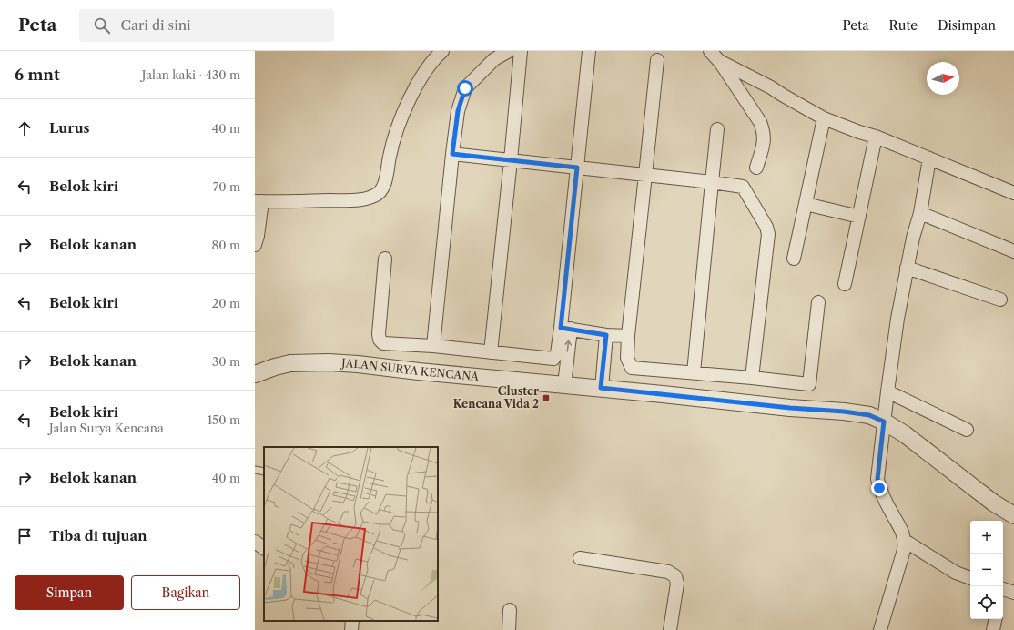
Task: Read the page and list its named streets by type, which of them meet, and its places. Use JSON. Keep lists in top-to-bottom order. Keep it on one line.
{"streets":{"street":["JALAN SURYA KENCANA"]},"places":{"transit":["Cluster Kencana Vida 2"]},"north":"right","page":{"header":"Peta","search":"Cari di sini","nav":["Peta","Rute","Disimpan"],"heading":["6 mnt","Jalan kaki · 430 m"],"list":[["Lurus","40 m"],["Belok kiri","70 m"],["Belok kanan","80 m"],["Belok kiri","20 m"],["Belok kanan","30 m"],["Belok kiri","Jalan Surya Kencana","150 m"],["Belok kanan","40 m"],"Tiba di tujuan"],"map_buttons":["+","−"],"buttons":["Simpan","Bagikan"]}}
